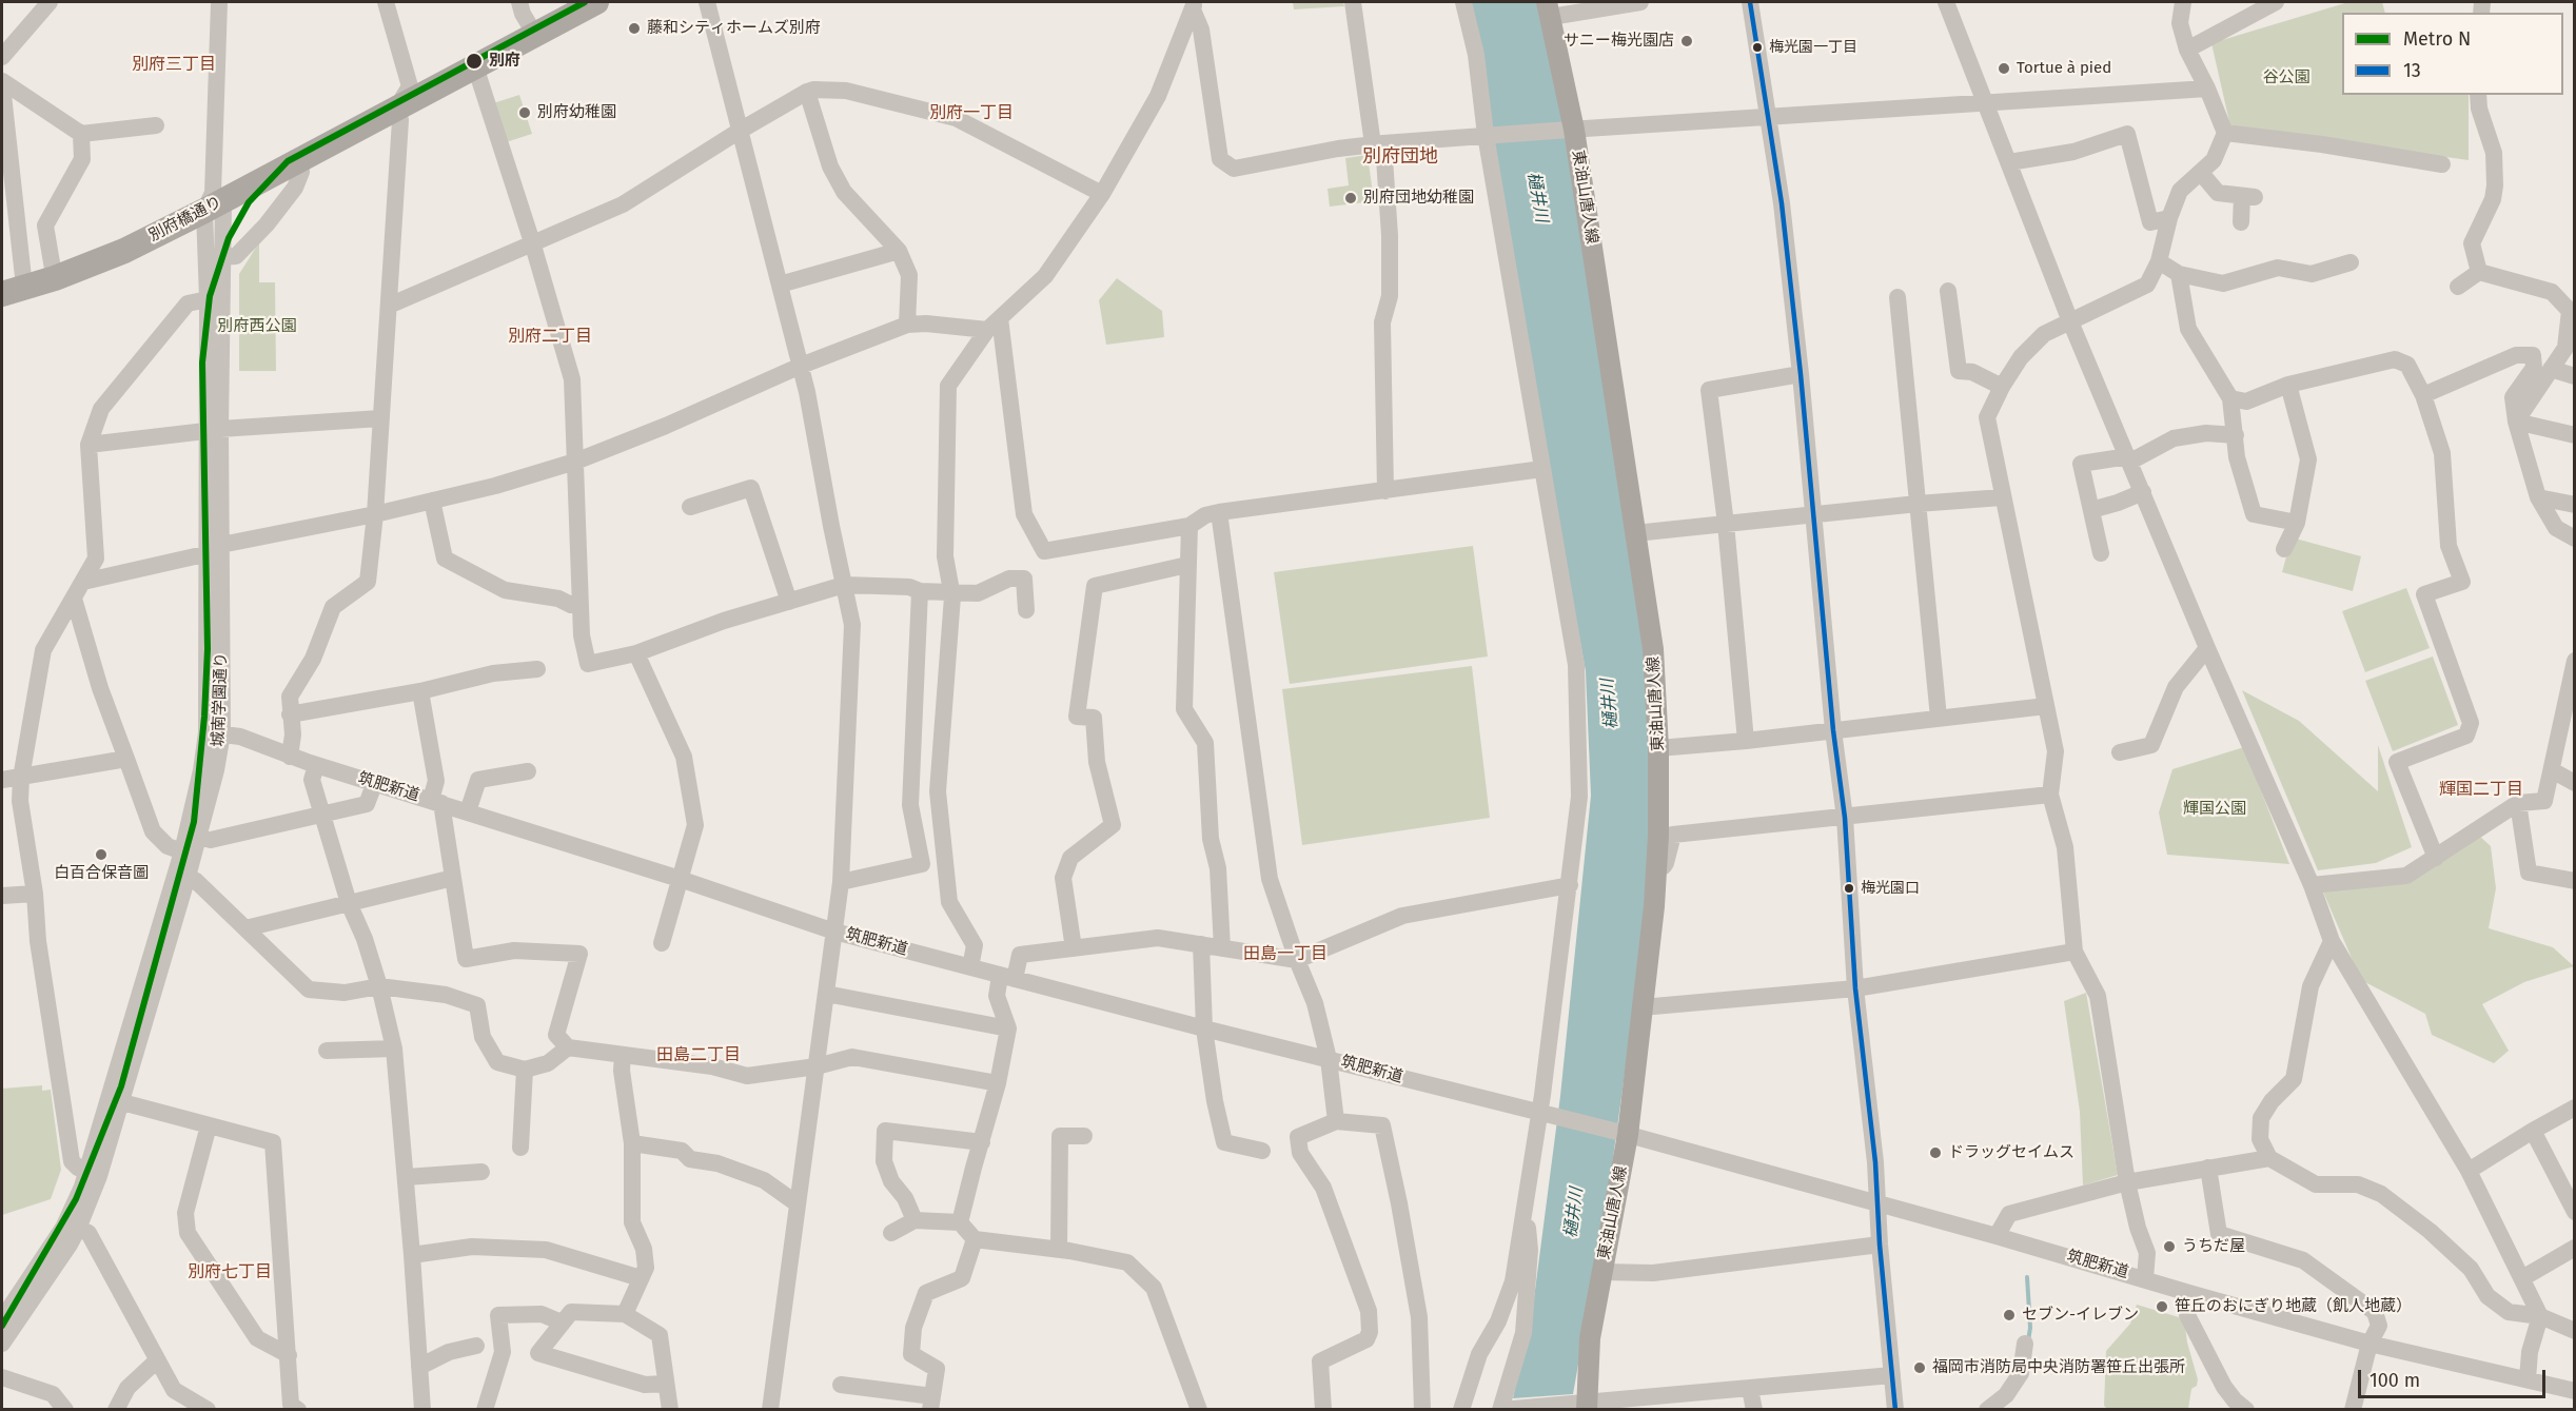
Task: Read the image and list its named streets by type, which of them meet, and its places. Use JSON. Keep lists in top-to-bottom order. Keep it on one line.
{"streets":{"highway":["別府橋通り"],"main road":["東油山唐人線"],"street":["城南学園通り","筑肥新道"]},"crossings":[["東油山唐人線","筑肥新道"],["別府橋通り","城南学園通り"],["城南学園通り","筑肥新道"]],"districts":["別府三丁目","別府一丁目","別府団地","別府二丁目","輝国二丁目","田島一丁目","田島二丁目","別府七丁目"],"water":["樋井川"],"parks":["谷公園","別府西公園","輝国公園"],"places":["藤和シティホームズ別府","サニー梅光園店","梅光園一丁目","別府","Tortue à pied","別府幼稚園","別府団地幼稚園","白百合保音圖","梅光園口","ドラッグセイムス","うちだ屋","笹丘のおにぎり地蔵（飢人地蔵）","セブン-イレブン","福岡市消防局中央消防署笹丘出張所"],"lines":["metro line N","transit line 13"],"legend":["Metro N","13"],"scale_bar":"100 m"}
